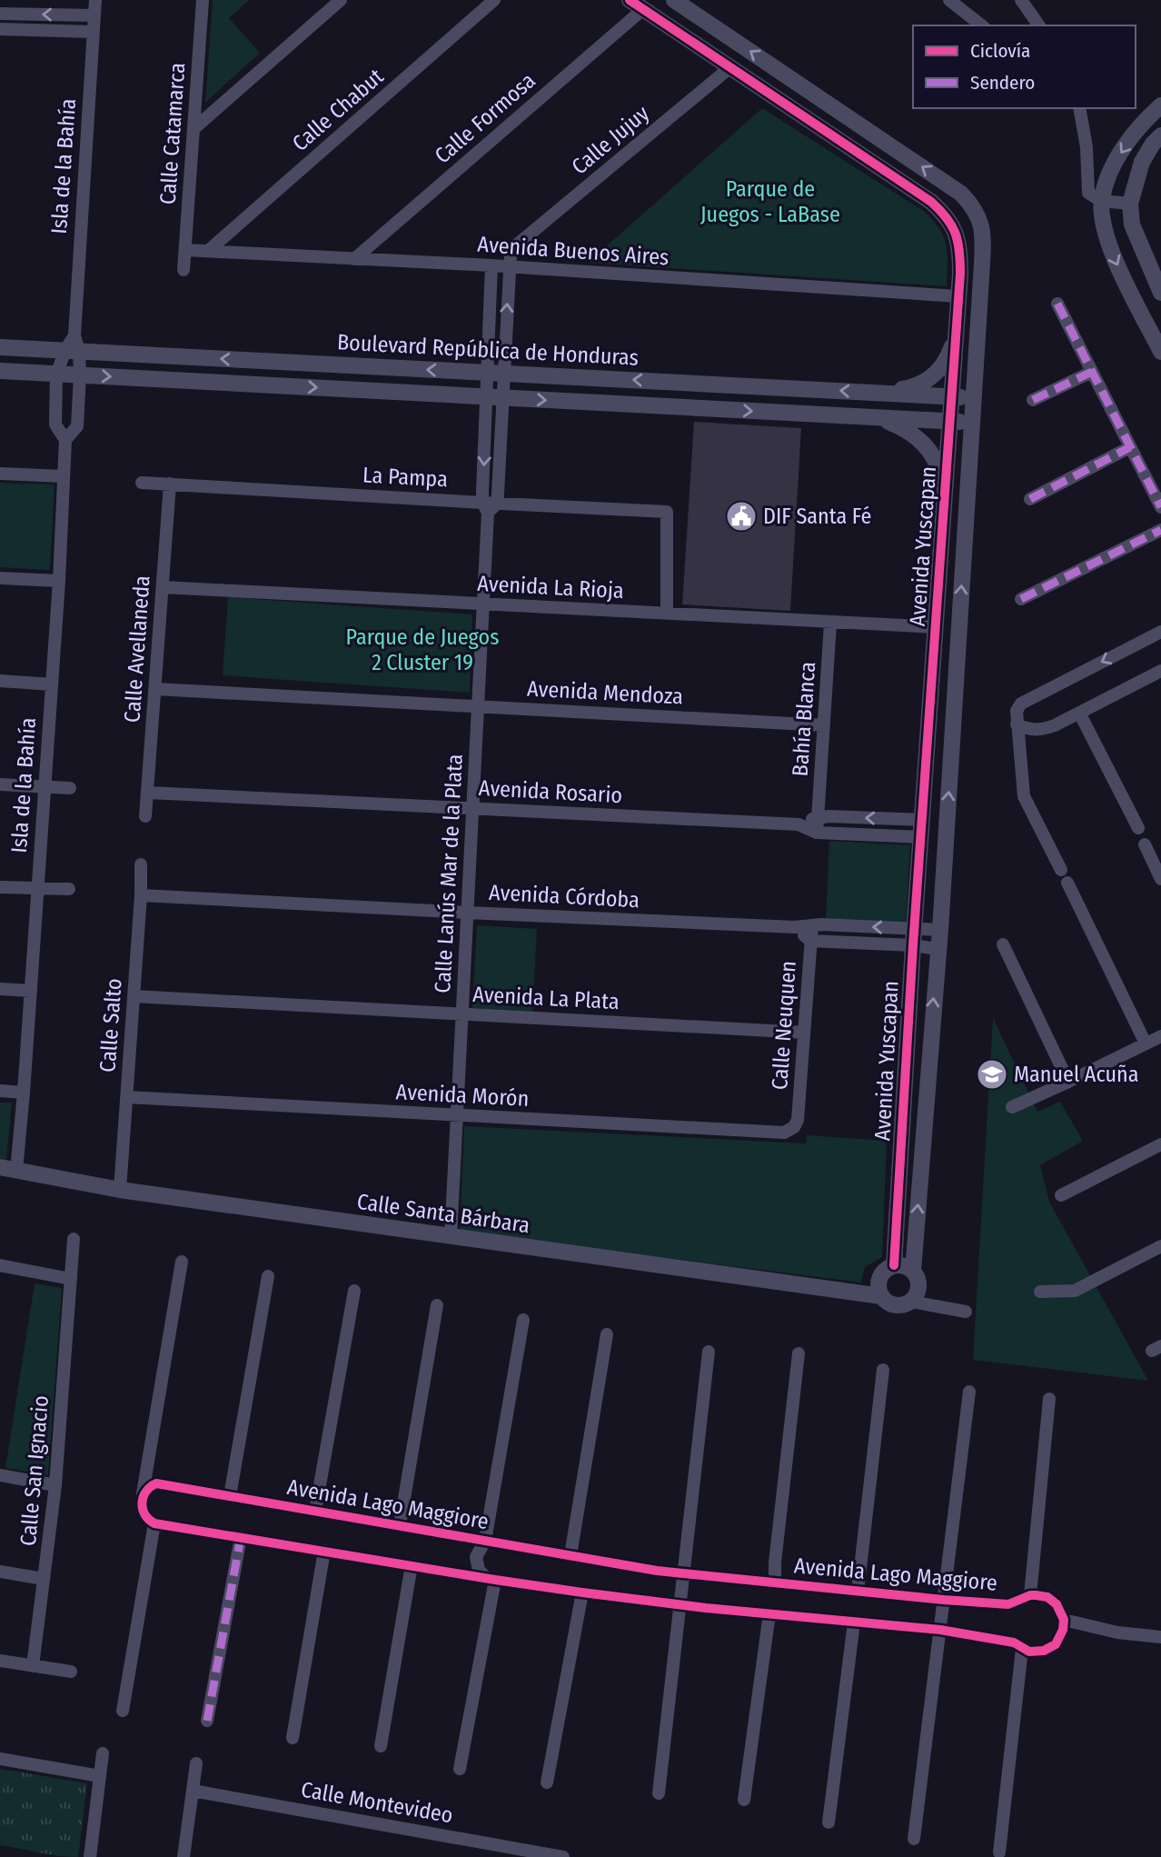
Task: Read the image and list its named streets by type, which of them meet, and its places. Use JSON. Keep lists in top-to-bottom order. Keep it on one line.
{"streets":{"street":["Calle Chabut","Calle Formosa","Calle Catamarca","Calle Jujuy","Isla de la Bahía","Avenida Buenos Aires","Boulevard República de Honduras","La Pampa","Avenida Yuscapan","Avenida La Rioja","Calle Avellaneda","Avenida Mendoza","Bahía Blanca","Avenida Rosario","Calle Lanús Mar de la Plata","Avenida Córdoba","Avenida La Plata","Calle Salto","Calle Neuquen","Avenida Morón","Calle Santa Bárbara","Calle San Ignacio","Avenida Lago Maggiore","Calle Montevideo"]},"crossings":[["Calle Chabut","Avenida Buenos Aires"],["Calle Formosa","Avenida Buenos Aires"],["Calle Formosa","Avenida Yuscapan"],["Calle Catamarca","Avenida Buenos Aires"],["Calle Jujuy","Avenida Yuscapan"],["Calle Jujuy","Calle Lanús Mar de la Plata"],["Isla de la Bahía","Boulevard República de Honduras"],["Isla de la Bahía","Calle Santa Bárbara"],["Avenida Buenos Aires","Avenida Yuscapan"],["Avenida Buenos Aires","Calle Lanús Mar de la Plata"],["Boulevard República de Honduras","Avenida Yuscapan"],["Boulevard República de Honduras","Calle Lanús Mar de la Plata"],["La Pampa","Avenida La Rioja"],["La Pampa","Calle Avellaneda"],["La Pampa","Calle Lanús Mar de la Plata"],["Avenida Yuscapan","Avenida La Rioja"],["Avenida Yuscapan","Avenida Rosario"],["Avenida Yuscapan","Avenida Córdoba"],["Avenida Yuscapan","Calle Santa Bárbara"],["Avenida La Rioja","Calle Avellaneda"],["Avenida La Rioja","Bahía Blanca"],["Avenida La Rioja","Calle Lanús Mar de la Plata"],["Calle Avellaneda","Avenida Mendoza"],["Calle Avellaneda","Avenida Rosario"],["Avenida Mendoza","Bahía Blanca"],["Avenida Mendoza","Calle Lanús Mar de la Plata"],["Bahía Blanca","Avenida Rosario"],["Avenida Rosario","Calle Lanús Mar de la Plata"],["Calle Lanús Mar de la Plata","Avenida Córdoba"],["Calle Lanús Mar de la Plata","Avenida La Plata"],["Calle Lanús Mar de la Plata","Avenida Morón"],["Calle Lanús Mar de la Plata","Calle Santa Bárbara"],["Avenida Córdoba","Calle Salto"],["Avenida Córdoba","Calle Neuquen"],["Avenida La Plata","Calle Salto"],["Avenida La Plata","Calle Neuquen"],["Calle Salto","Avenida Morón"],["Calle Salto","Calle Santa Bárbara"],["Calle Neuquen","Avenida Morón"]],"parks":["Parque de Juegos - LaBase","Parque de Juegos 2 Cluster 19"],"places":{"public building":["DIF Santa Fé"],"school or university":["Manuel Acuña"]},"legend":["Ciclovía","Sendero"]}
